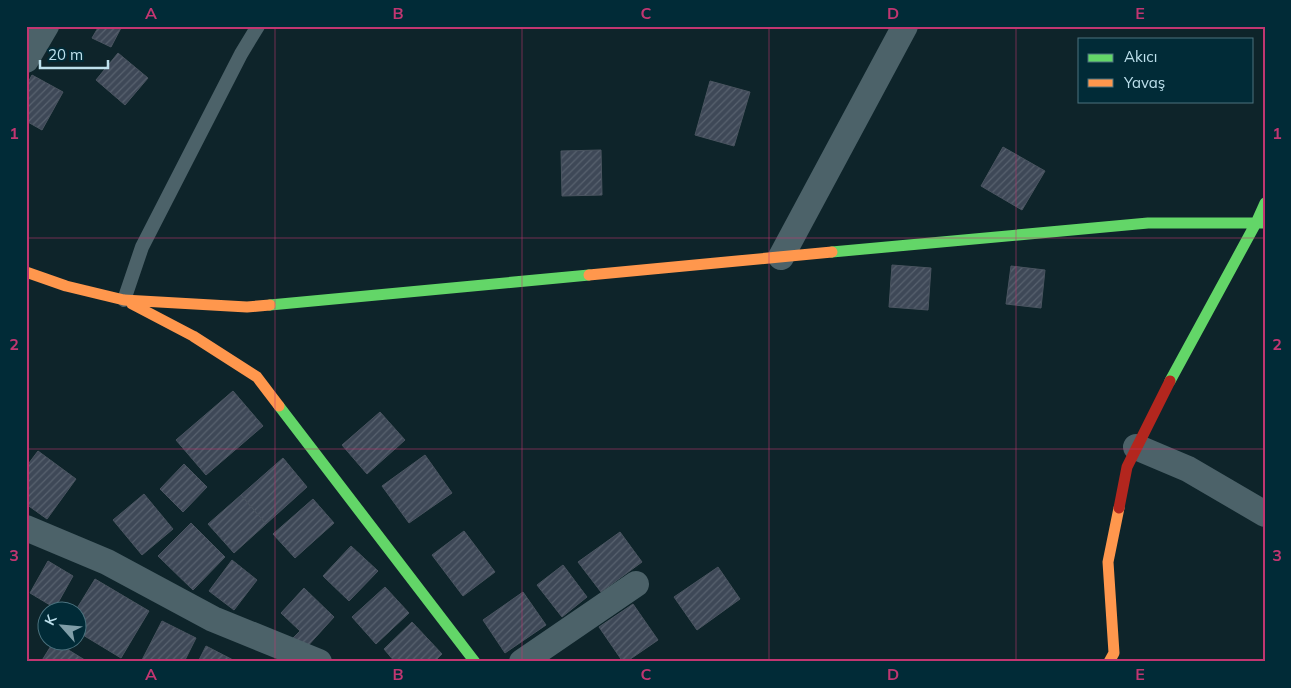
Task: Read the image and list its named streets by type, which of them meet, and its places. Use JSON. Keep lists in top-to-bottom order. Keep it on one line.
{"legend":["Akıcı","Yavaş"],"scale_bar":"20 m","north":"top left","grid":{"columns":["A","B","C","D","E"],"rows":["1","2","3"]}}
